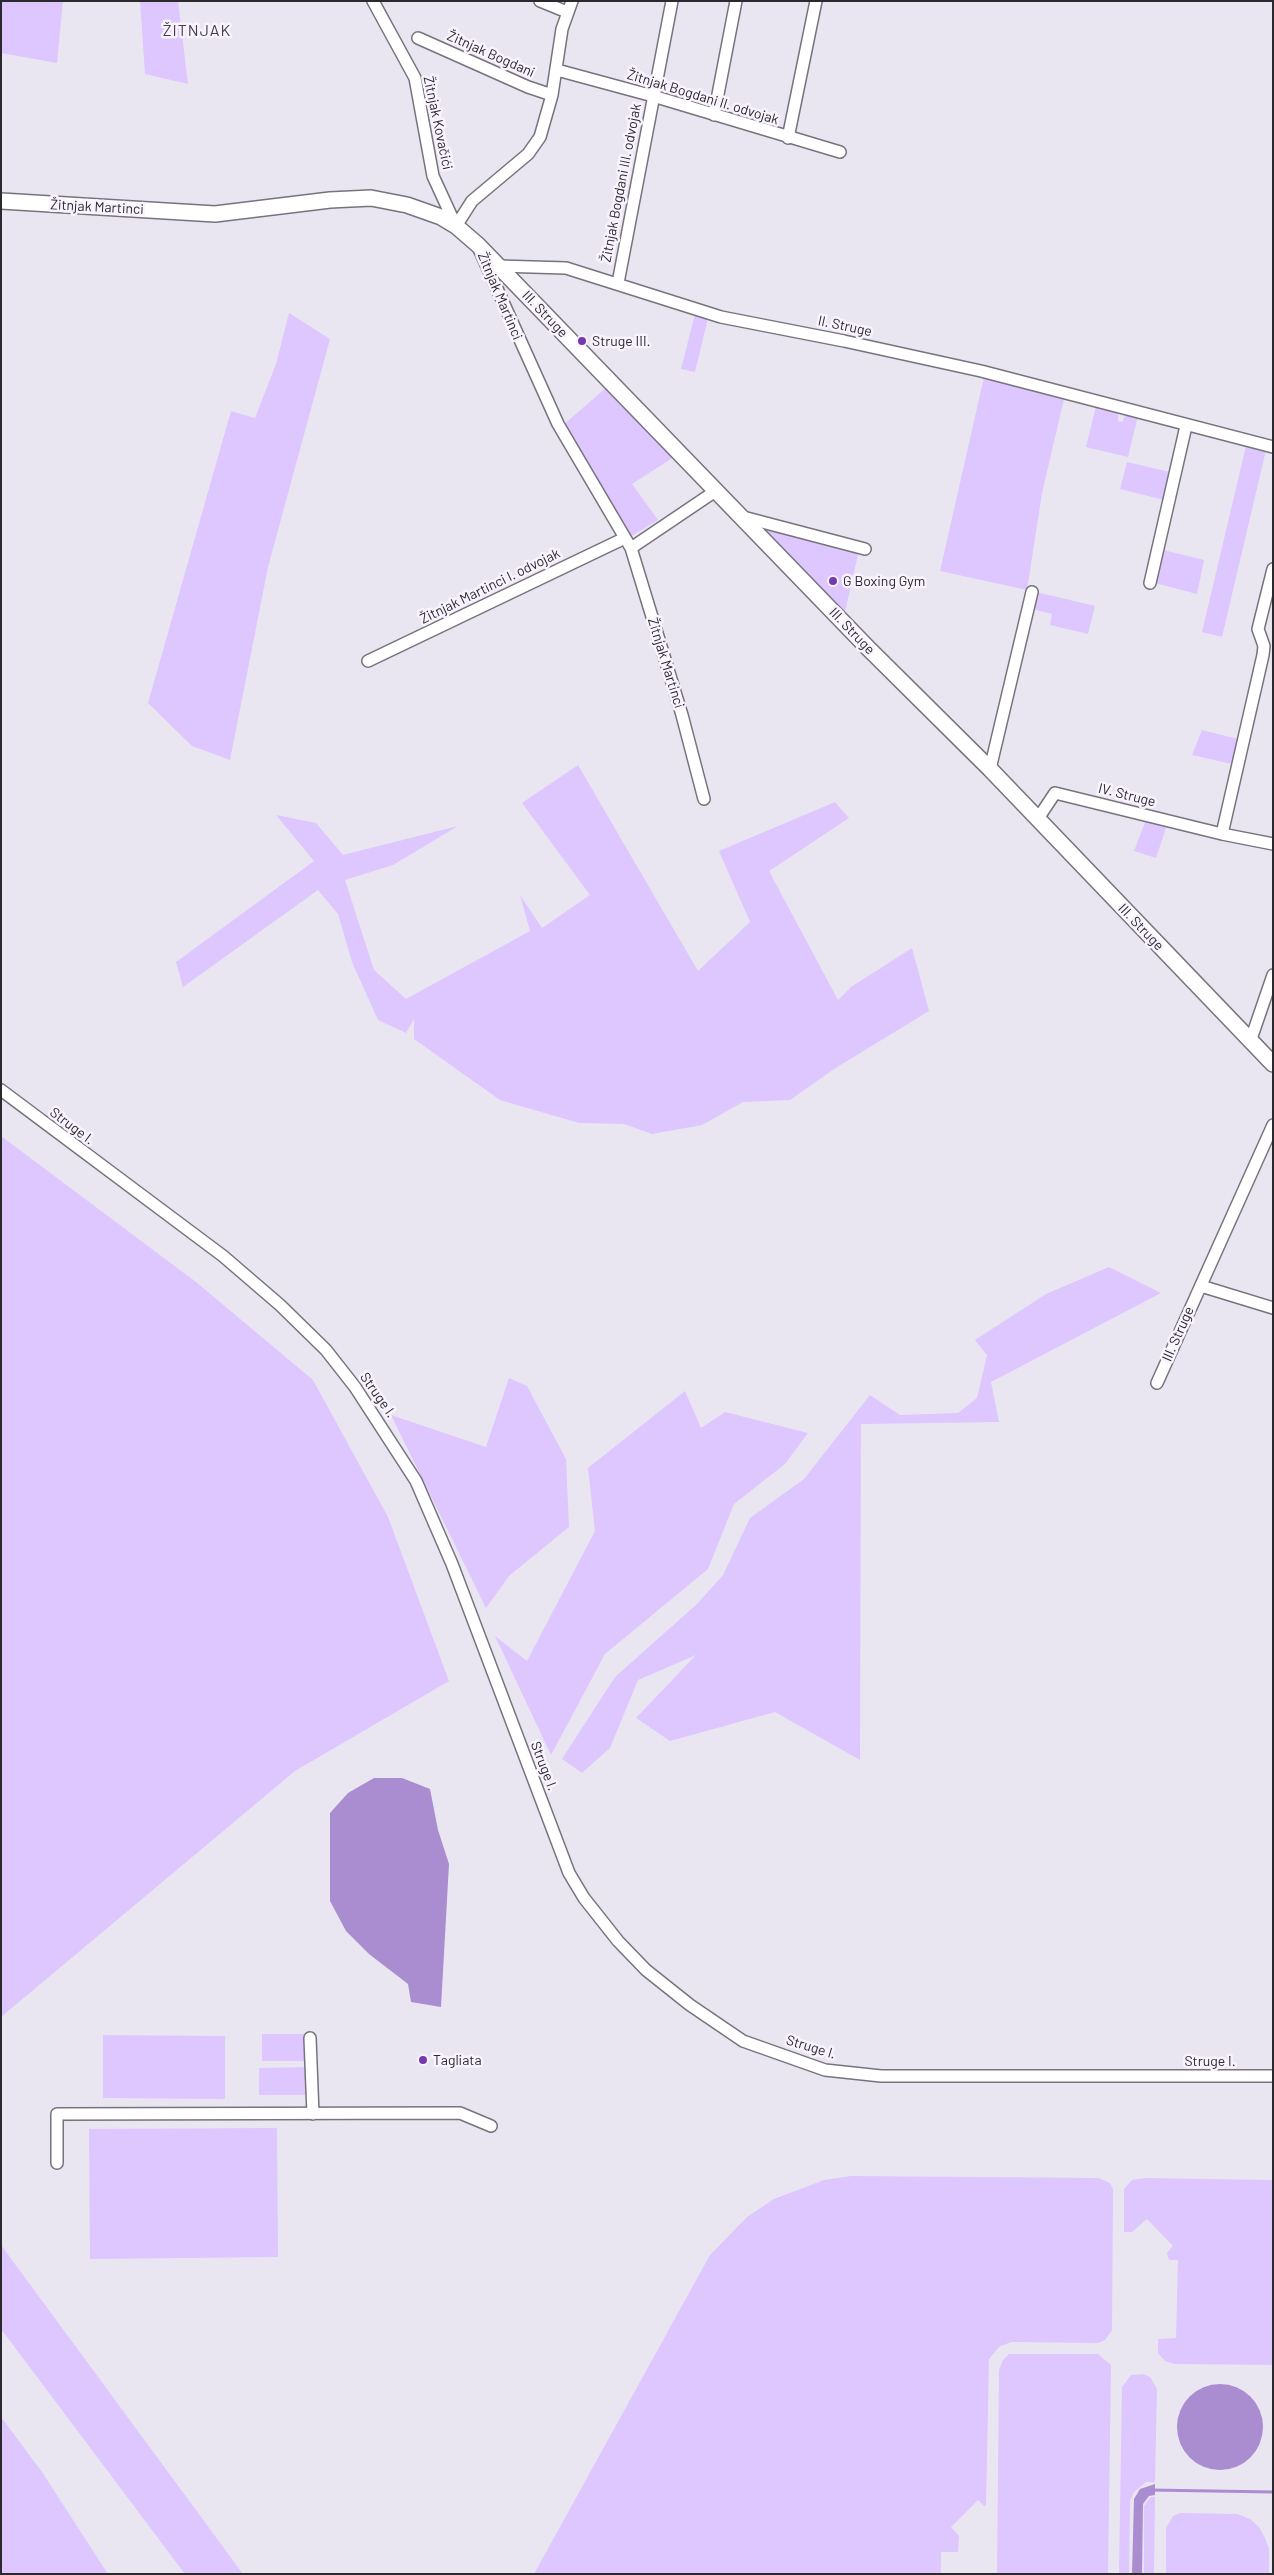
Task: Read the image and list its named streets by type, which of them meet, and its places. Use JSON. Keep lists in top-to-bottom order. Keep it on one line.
{"streets":{"street":["Žitnjak Bogdani","Žitnjak Bogdani II. odvojak","Žitnjak Kovačići","Žitnjak Bogdani III. odvojak","Žitnjak Martinci","III. Struge","II. Struge","Žitnjak Martinci I. odvojak","IV. Struge","Struge I."]},"crossings":[["Žitnjak Bogdani","Žitnjak Bogdani II. odvojak"],["Žitnjak Bogdani","Žitnjak Kovačići"],["Žitnjak Bogdani","Žitnjak Martinci"],["Žitnjak Bogdani II. odvojak","Žitnjak Bogdani III. odvojak"],["Žitnjak Kovačići","Žitnjak Martinci"],["Žitnjak Bogdani III. odvojak","II. Struge"],["Žitnjak Martinci","III. Struge"],["Žitnjak Martinci","Žitnjak Martinci I. odvojak"],["III. Struge","II. Struge"],["III. Struge","IV. Struge"]],"districts":["ŽITNJAK"],"places":["Struge III.","G Boxing Gym","Tagliata"]}
